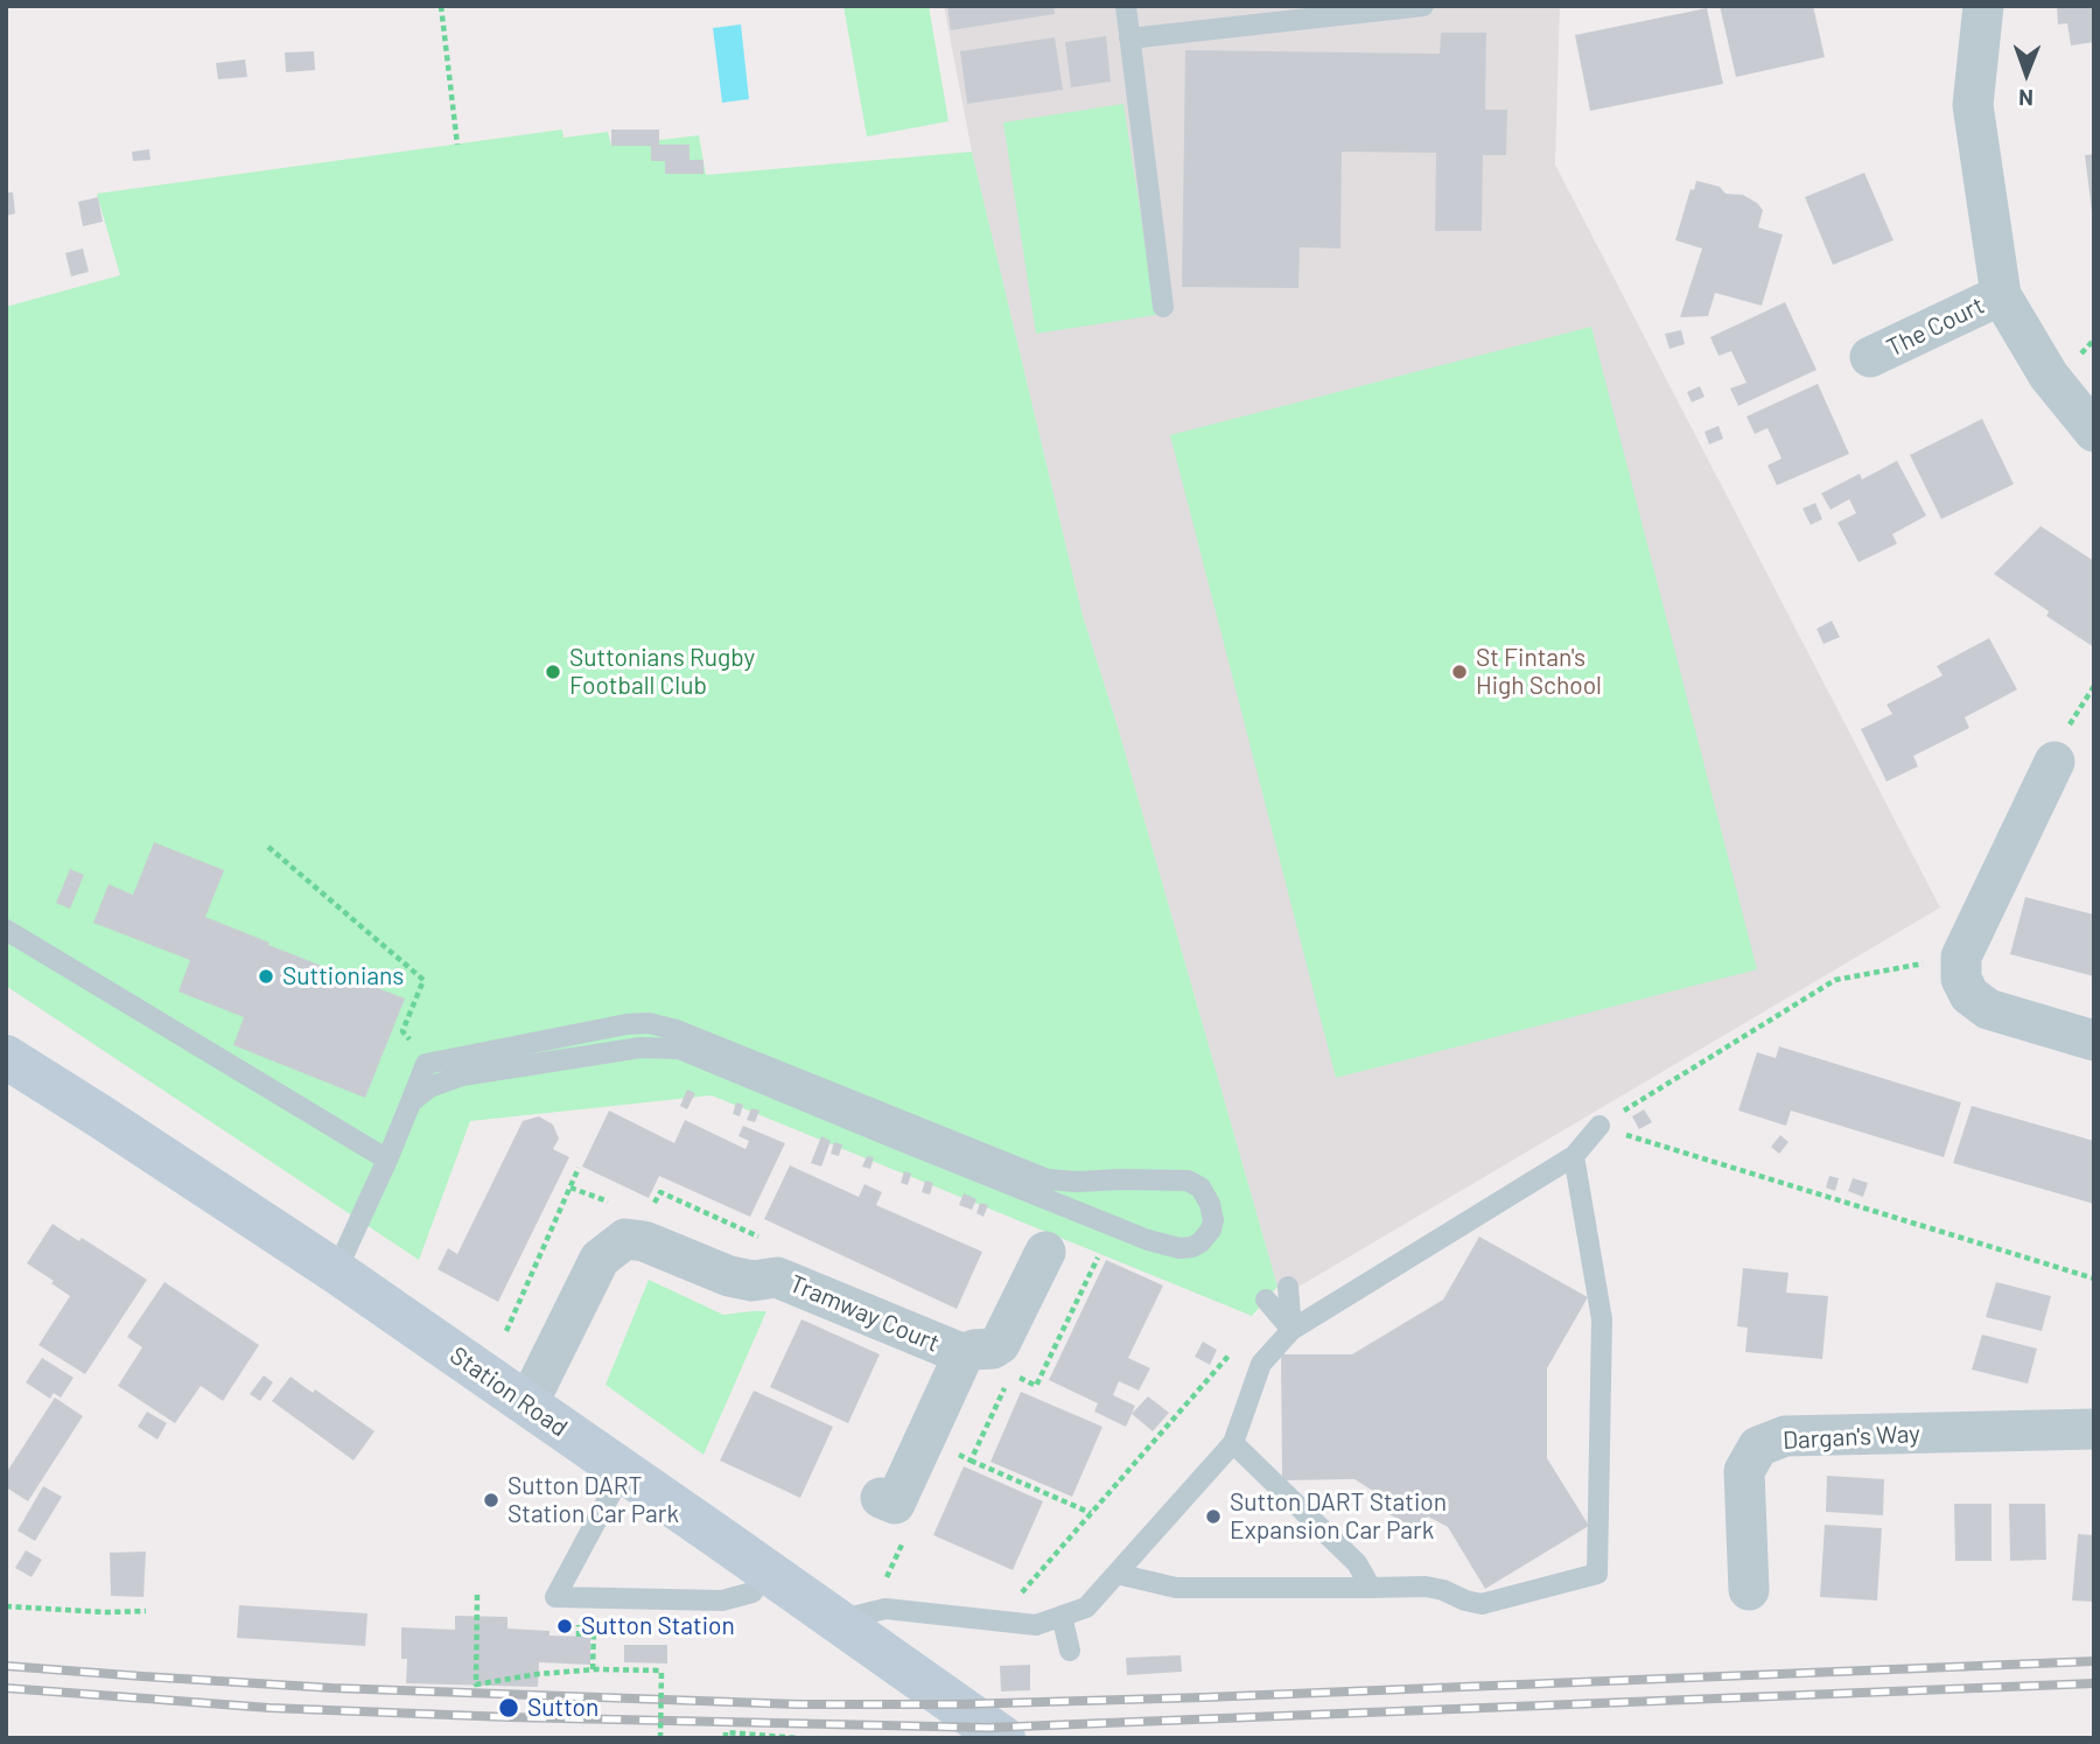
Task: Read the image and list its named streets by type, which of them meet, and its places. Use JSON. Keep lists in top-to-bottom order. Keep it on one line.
{"streets":{"main road":["Station Road"],"street":["The Court","Tramway Court","Dargan's Way"]},"crossings":[["Tramway Court","Station Road"]],"places":["Suttonians Rugby Football Club","St Fintan's High School","Suttionians","Sutton DART Station Car Park","Sutton DART Station Expansion Car Park","Sutton Station","Sutton"],"north":"bottom"}
